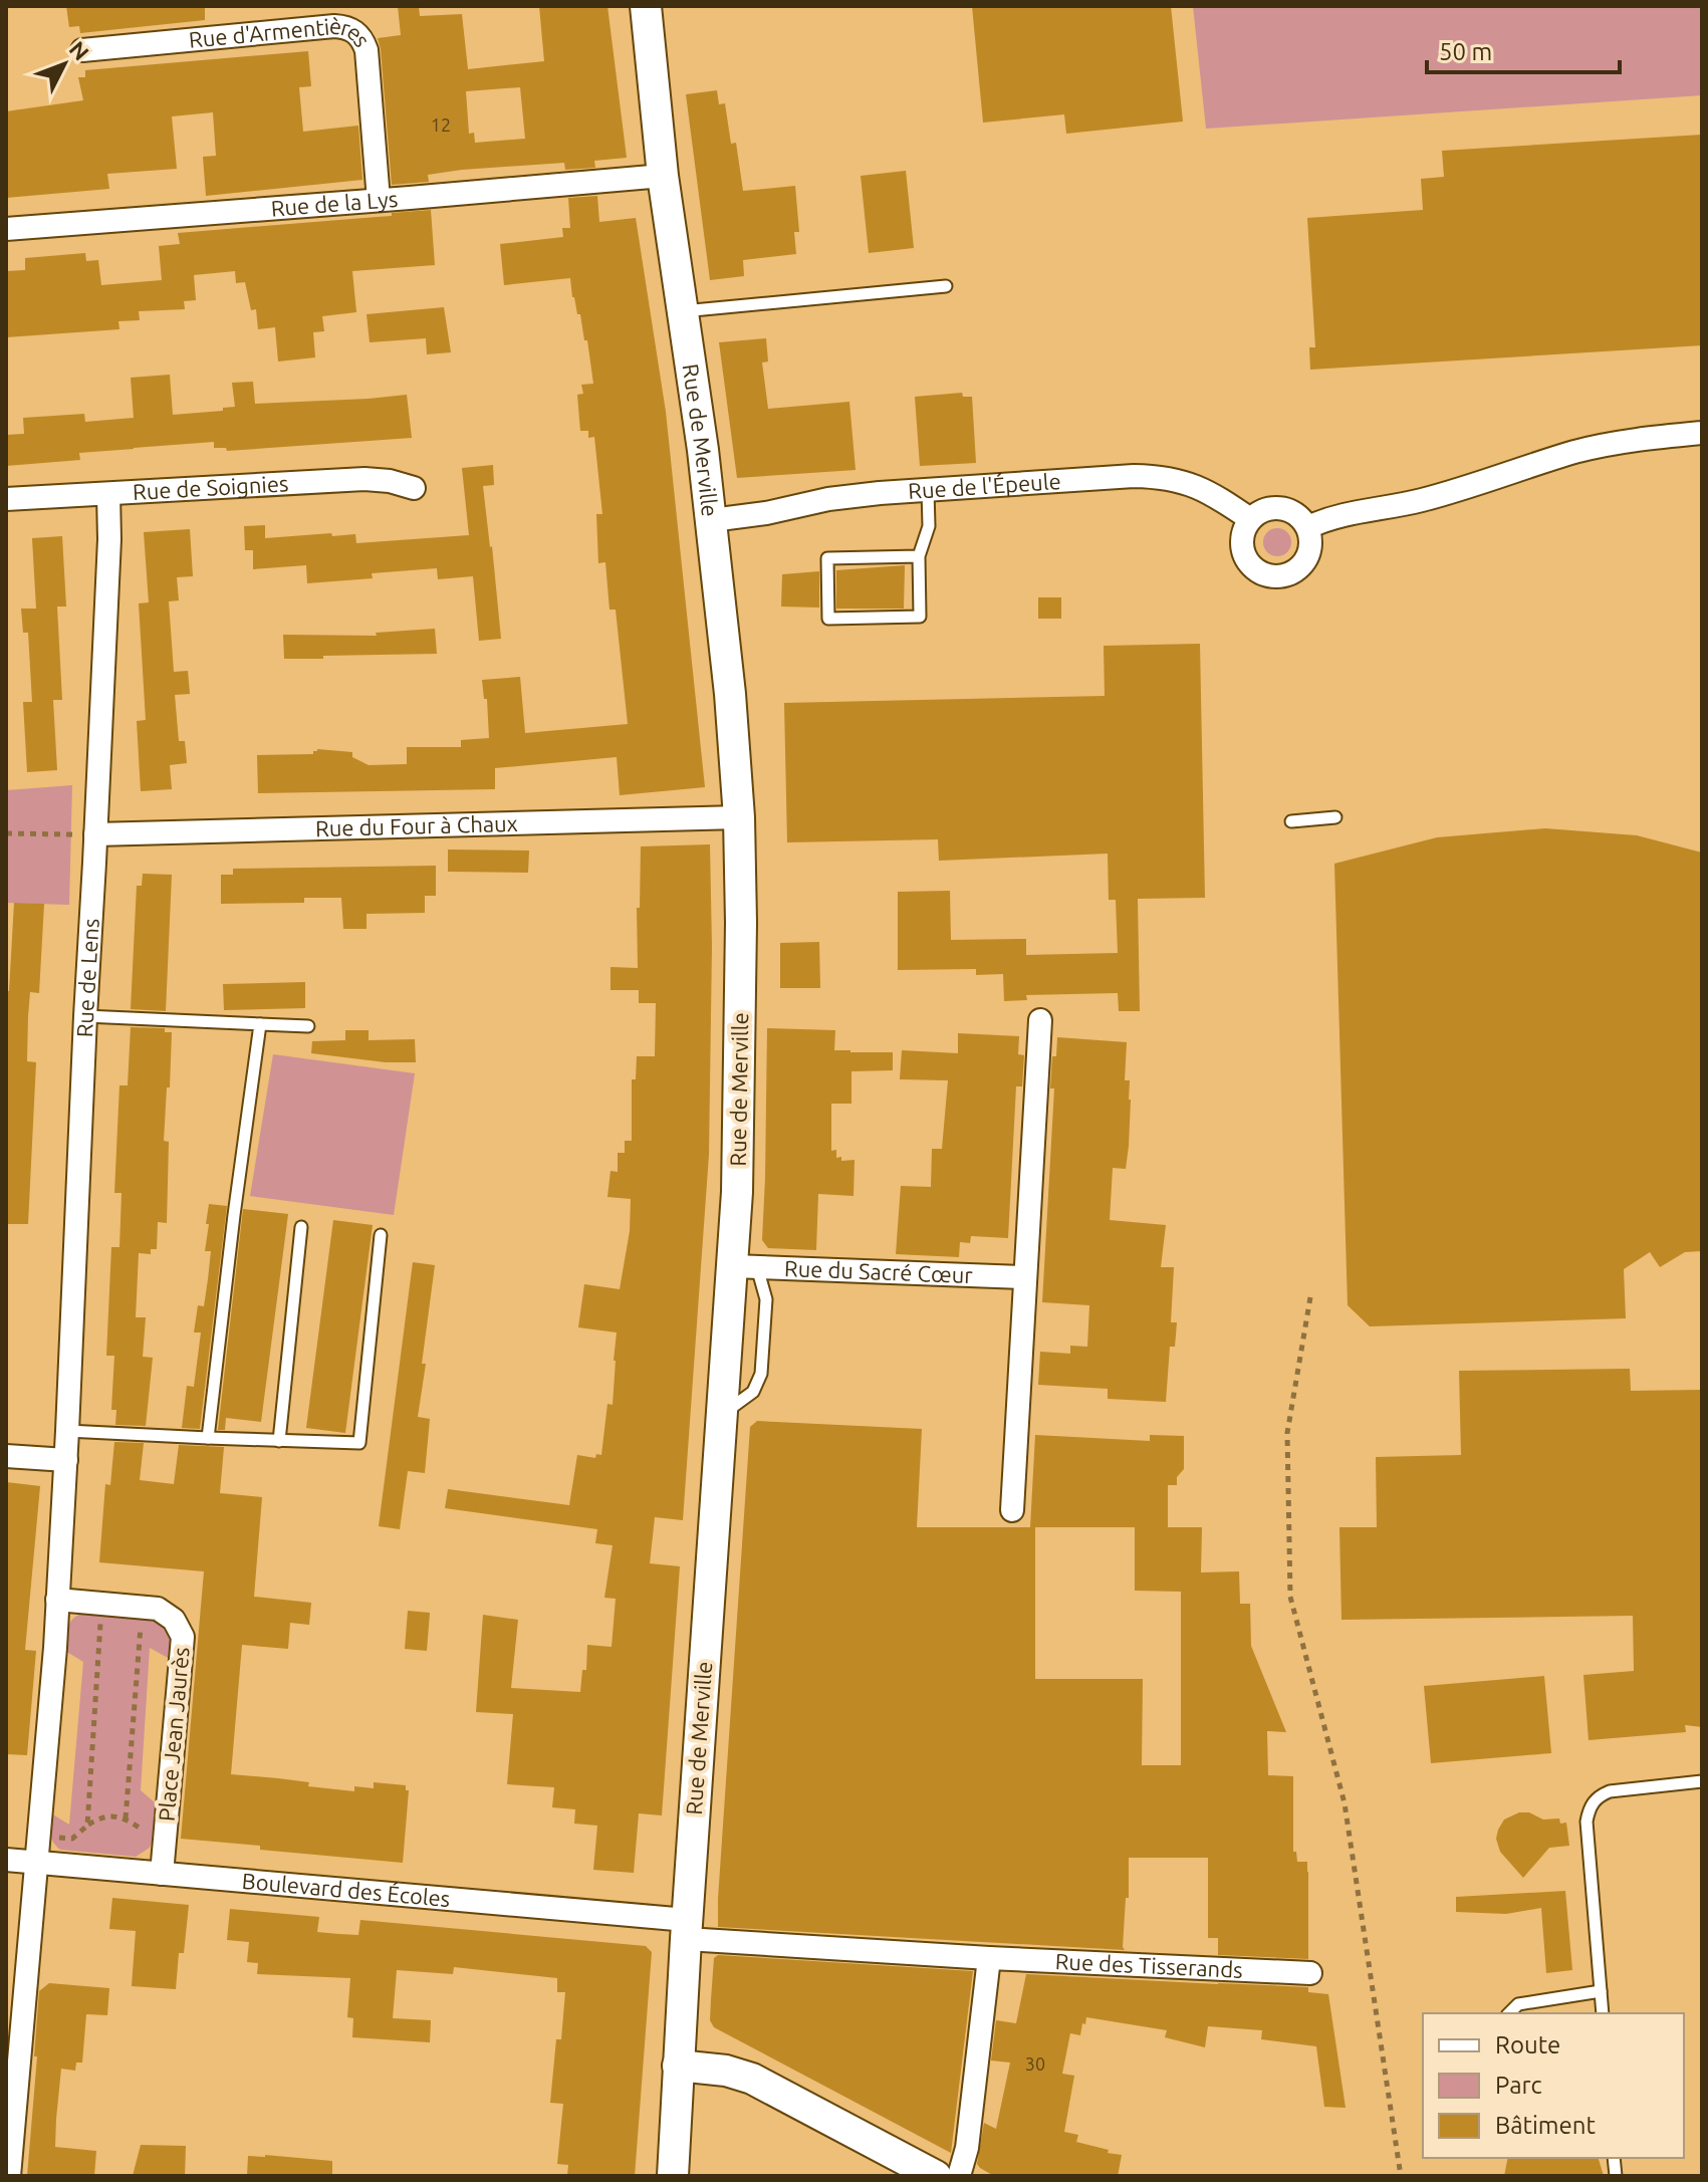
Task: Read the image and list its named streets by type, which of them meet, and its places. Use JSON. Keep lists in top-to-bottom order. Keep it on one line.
{"streets":{"street":["Rue d'Armentières","Rue de la Lys","Rue de Merville","Rue de l'Épeule","Rue de Soignies","Rue du Four à Chaux","Rue de Lens","Rue du Sacré Cœur","Place Jean Jaurès","Boulevard des Écoles","Rue des Tisserands"]},"crossings":[["Rue d'Armentières","Rue de la Lys"],["Rue de la Lys","Rue de Merville"],["Rue de Merville","Rue de l'Épeule"],["Rue de Merville","Rue du Four à Chaux"],["Rue de Merville","Rue du Sacré Cœur"],["Rue de Merville","Boulevard des Écoles"],["Rue de Merville","Rue des Tisserands"],["Rue de Soignies","Rue de Lens"],["Rue du Four à Chaux","Rue de Lens"],["Place Jean Jaurès","Boulevard des Écoles"],["Boulevard des Écoles","Rue des Tisserands"]],"house_numbers":["12","30"],"legend":["Route","Parc","Bâtiment"],"scale_bar":"50 m","north":"top right"}
